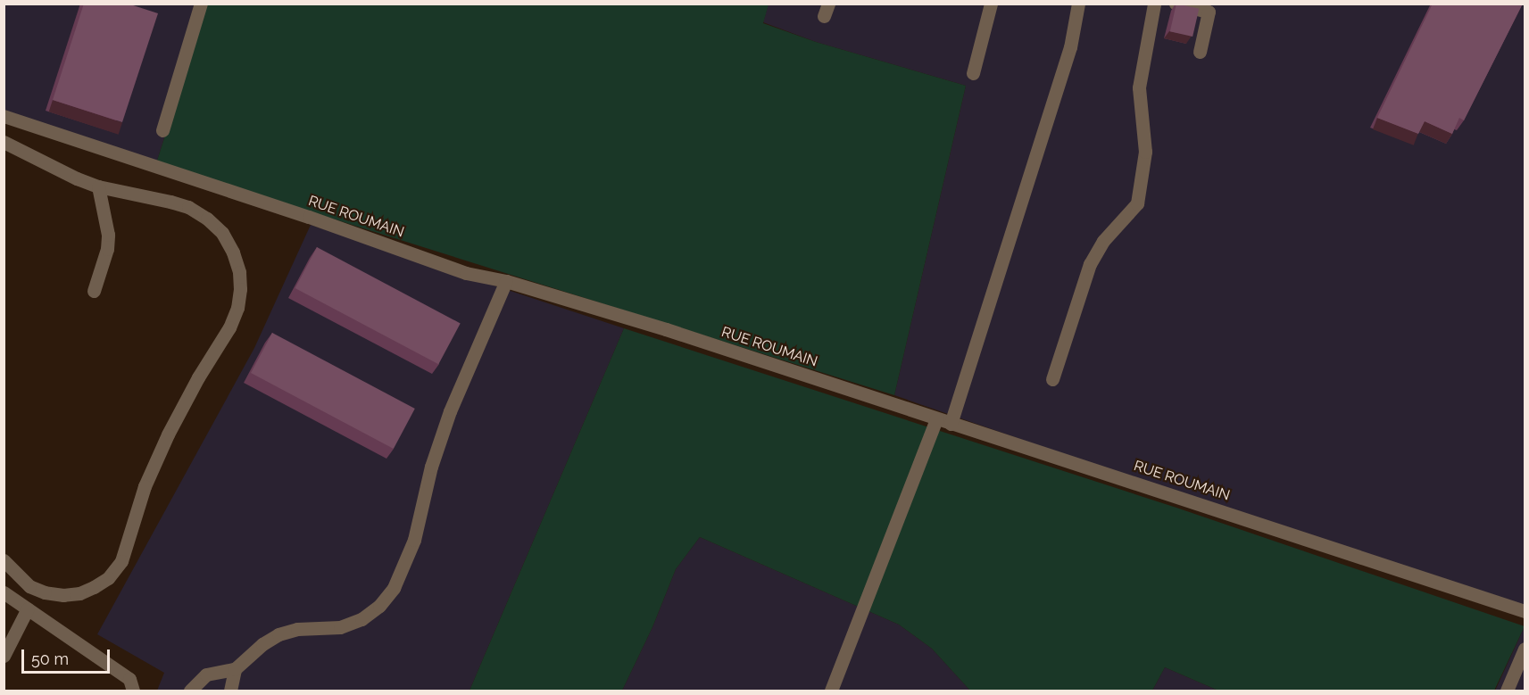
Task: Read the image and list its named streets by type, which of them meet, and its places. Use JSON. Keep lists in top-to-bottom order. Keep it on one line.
{"streets":{"street":["RUE ROUMAIN"]},"scale_bar":"50 m"}
